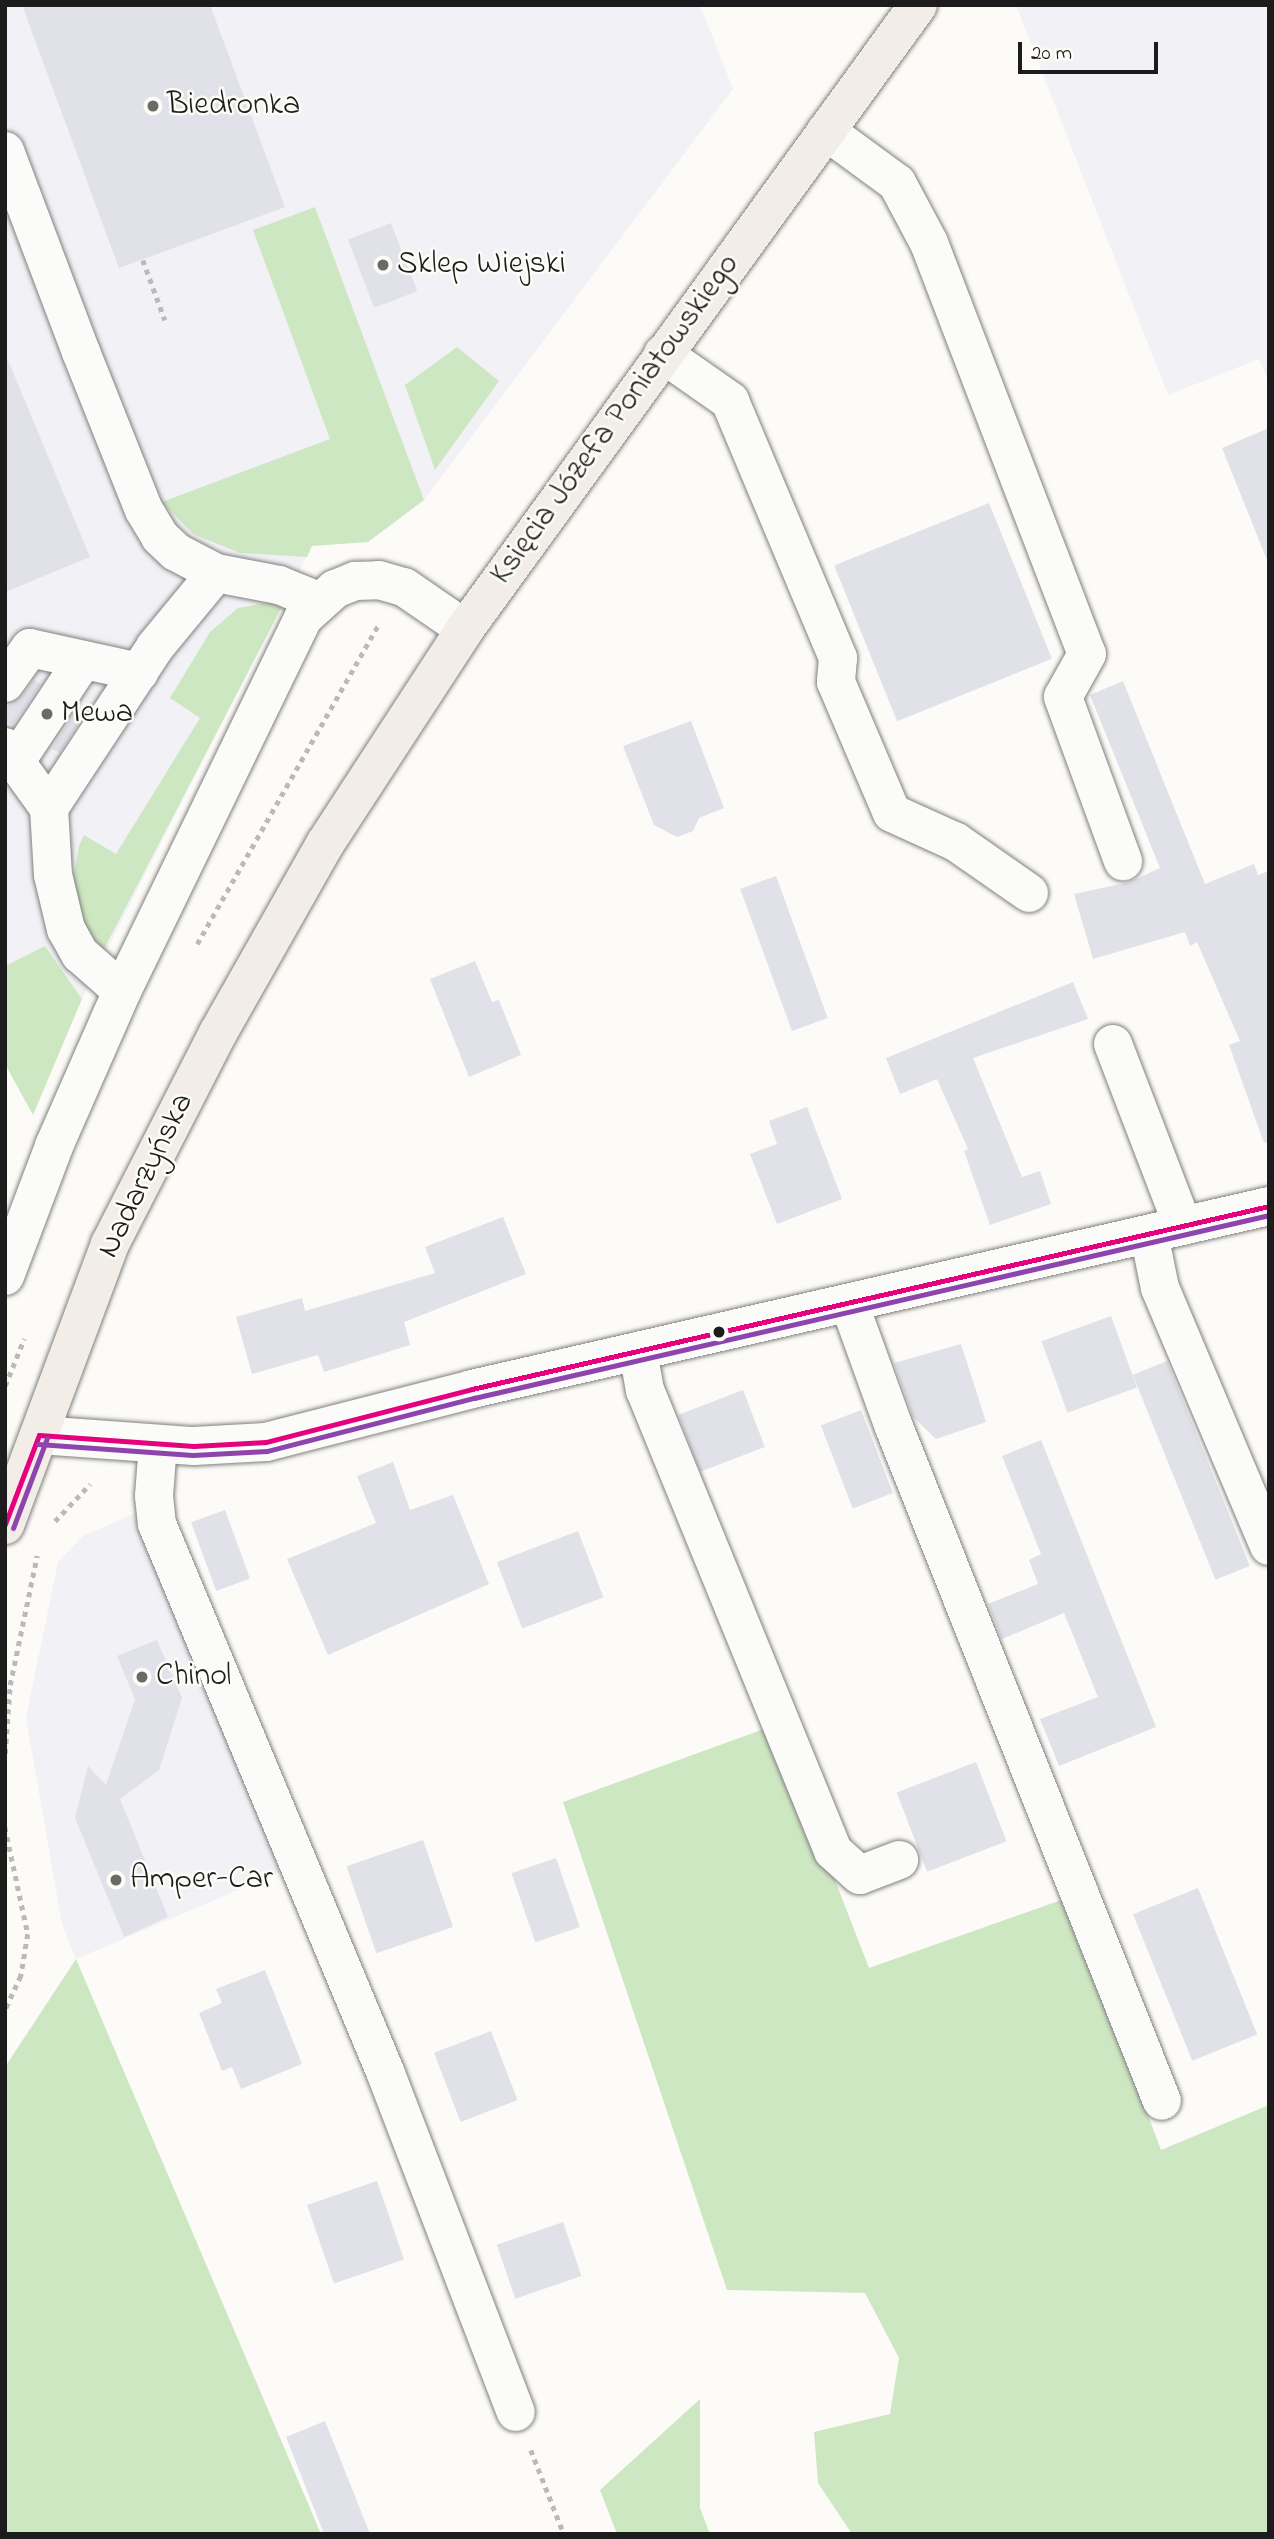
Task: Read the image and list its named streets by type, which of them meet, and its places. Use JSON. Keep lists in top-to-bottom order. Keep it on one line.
{"streets":{"main road":["Księcia Józefa Poniatowskiego","Nadarzyńska"]},"crossings":[["Księcia Józefa Poniatowskiego","Nadarzyńska"]],"places":["Biedronka","Sklep Wiejski","Mewa","Chinol","Amper-Car"],"scale_bar":"20 m"}
